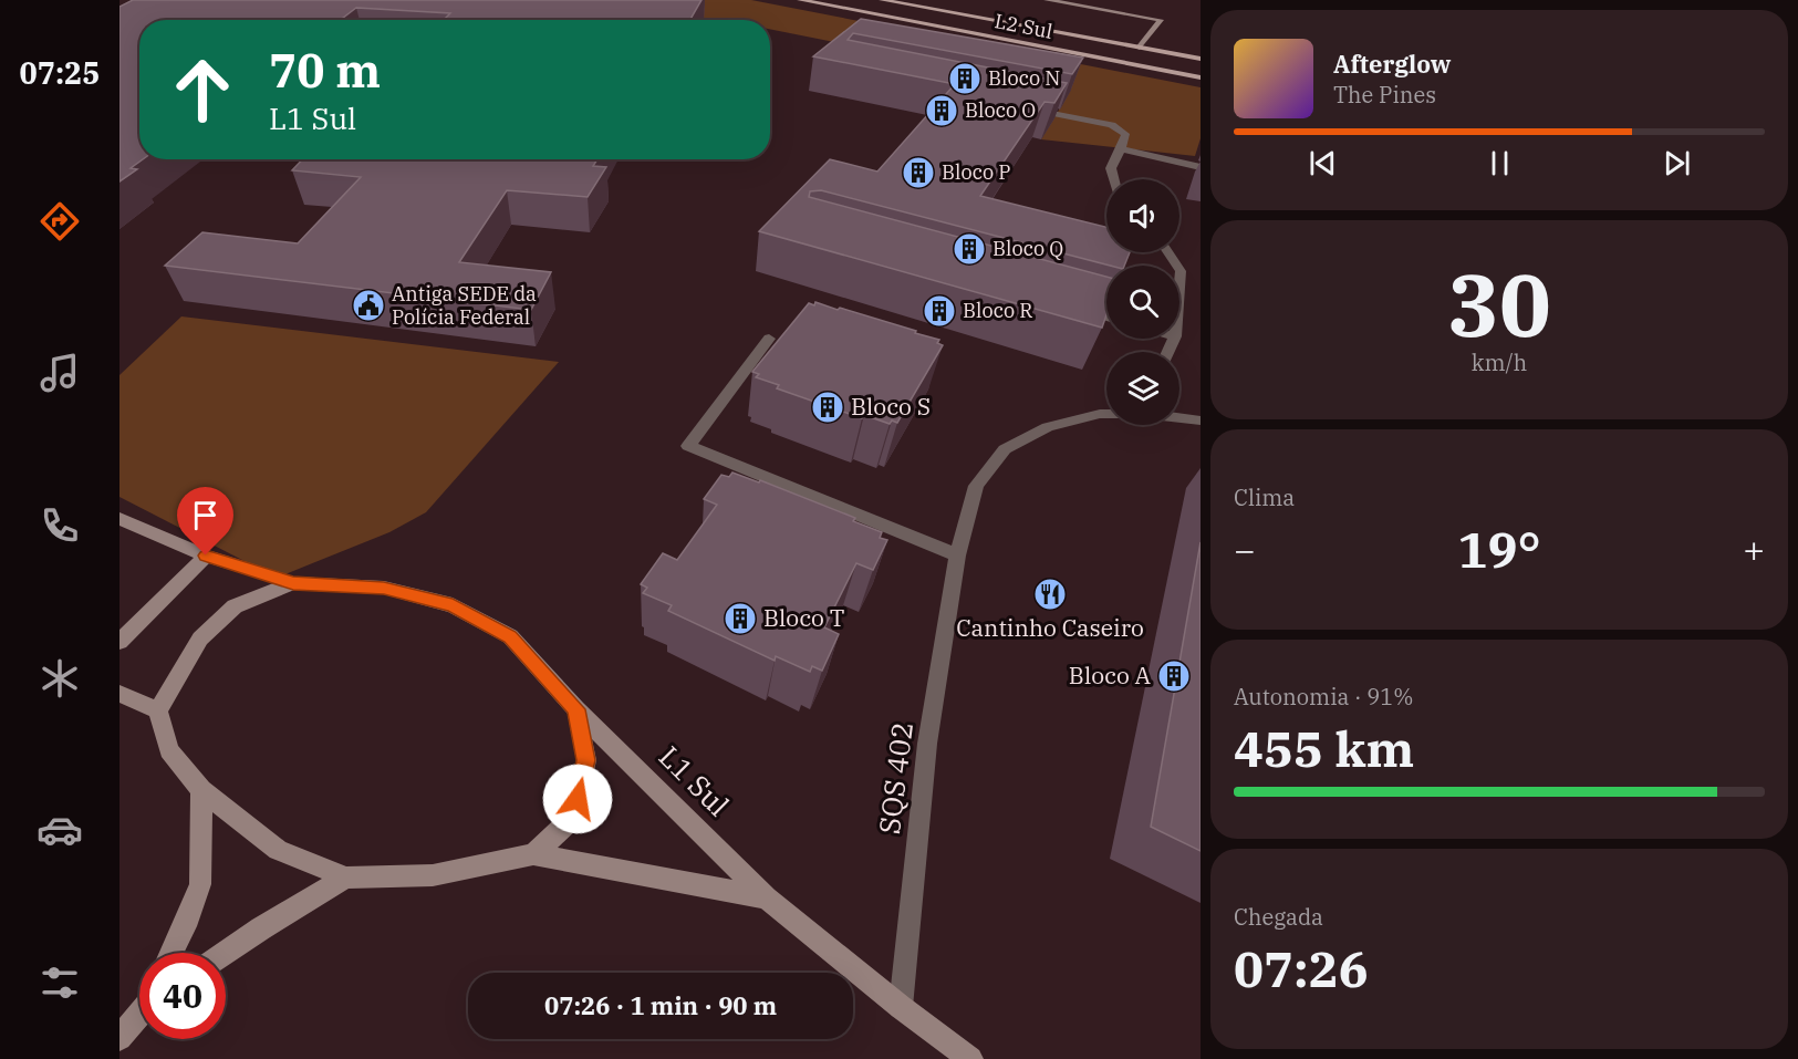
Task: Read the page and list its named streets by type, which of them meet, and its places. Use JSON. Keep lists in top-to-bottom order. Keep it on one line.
{"streets":{"main road":["L2 Sul"],"street":["SQS 402","L1 Sul"]},"crossings":[["SQS 402","L1 Sul"]],"places":{"building":["Bloco N","Bloco O","Bloco P","Bloco Q","Bloco R","Bloco S","Bloco T","Bloco A"],"public building":["Antiga SEDE da Polícia Federal"],"restaurant":["Cantinho Caseiro"]},"page":{"tabs":"07:25","turn":["70 m","L1 Sul"],"song":["Afterglow","The Pines"],"tile":[["30","km/h"],"Clima",["Autonomia · 91%","455 km"],["Chegada","07:26"]],"heat":["−","19°","+"],"limit":"40","trip":"07:26 · 1 min · 90 m"}}
